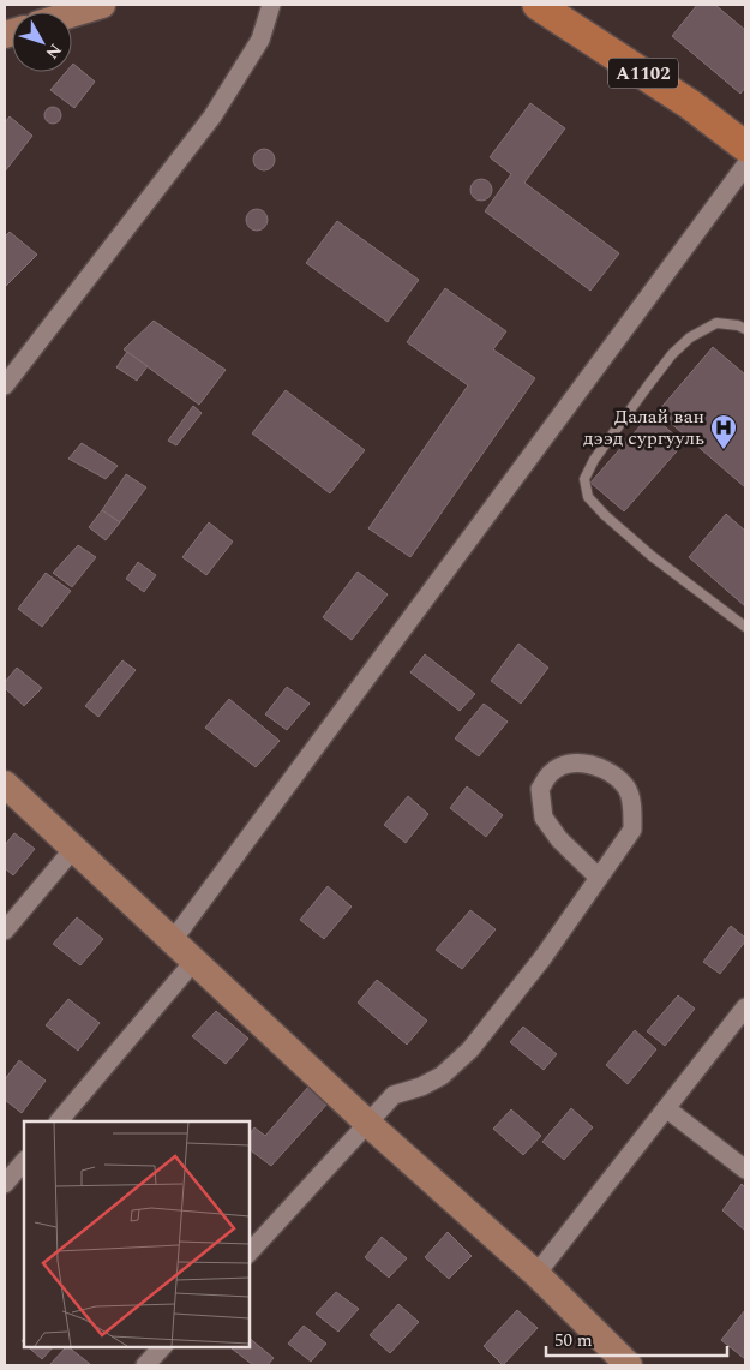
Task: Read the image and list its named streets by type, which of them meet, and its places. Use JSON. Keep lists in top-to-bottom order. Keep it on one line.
{"streets":{"main road":["A1102"]},"places":{"hospital":["Далай ван дээд сургууль"]},"scale_bar":"50 m","north":"bottom right"}
